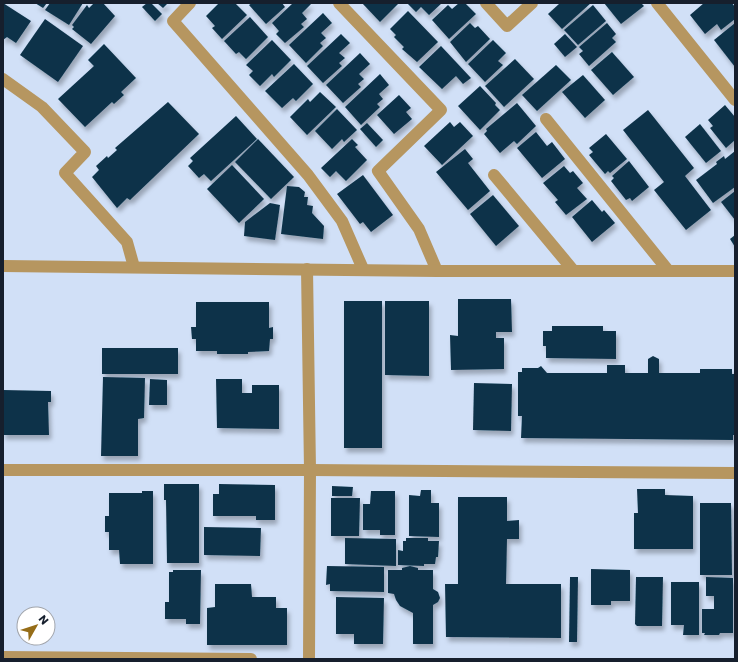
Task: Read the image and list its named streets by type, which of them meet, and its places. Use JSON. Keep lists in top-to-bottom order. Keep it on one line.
{"north":"top right"}
